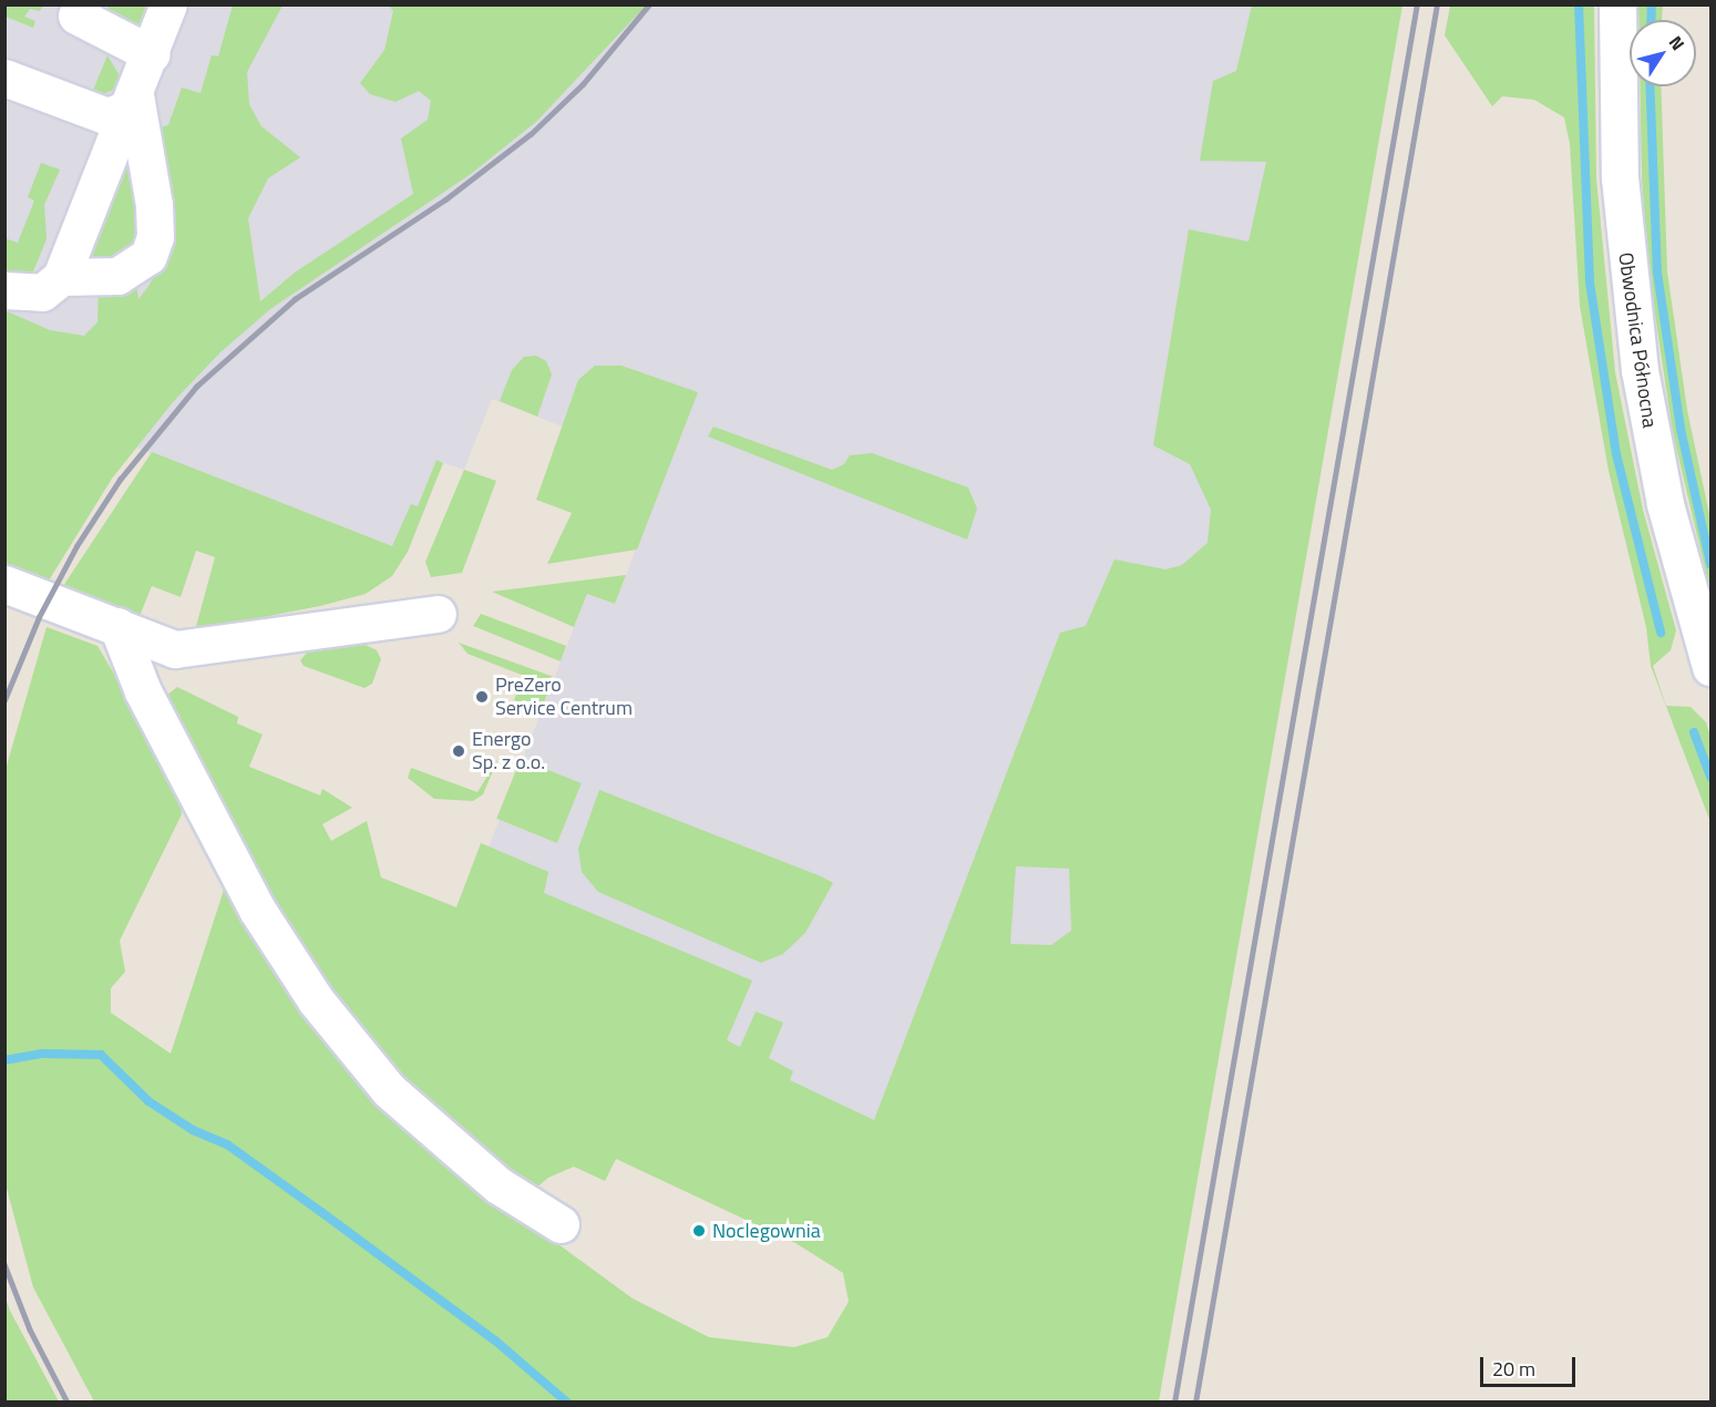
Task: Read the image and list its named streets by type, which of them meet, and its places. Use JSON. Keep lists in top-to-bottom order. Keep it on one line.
{"streets":{"street":["Obwodnica Północna"]},"places":["PreZero Service Centrum","Energo Sp. z o.o.","Noclegownia"],"scale_bar":"20 m","north":"top right"}
